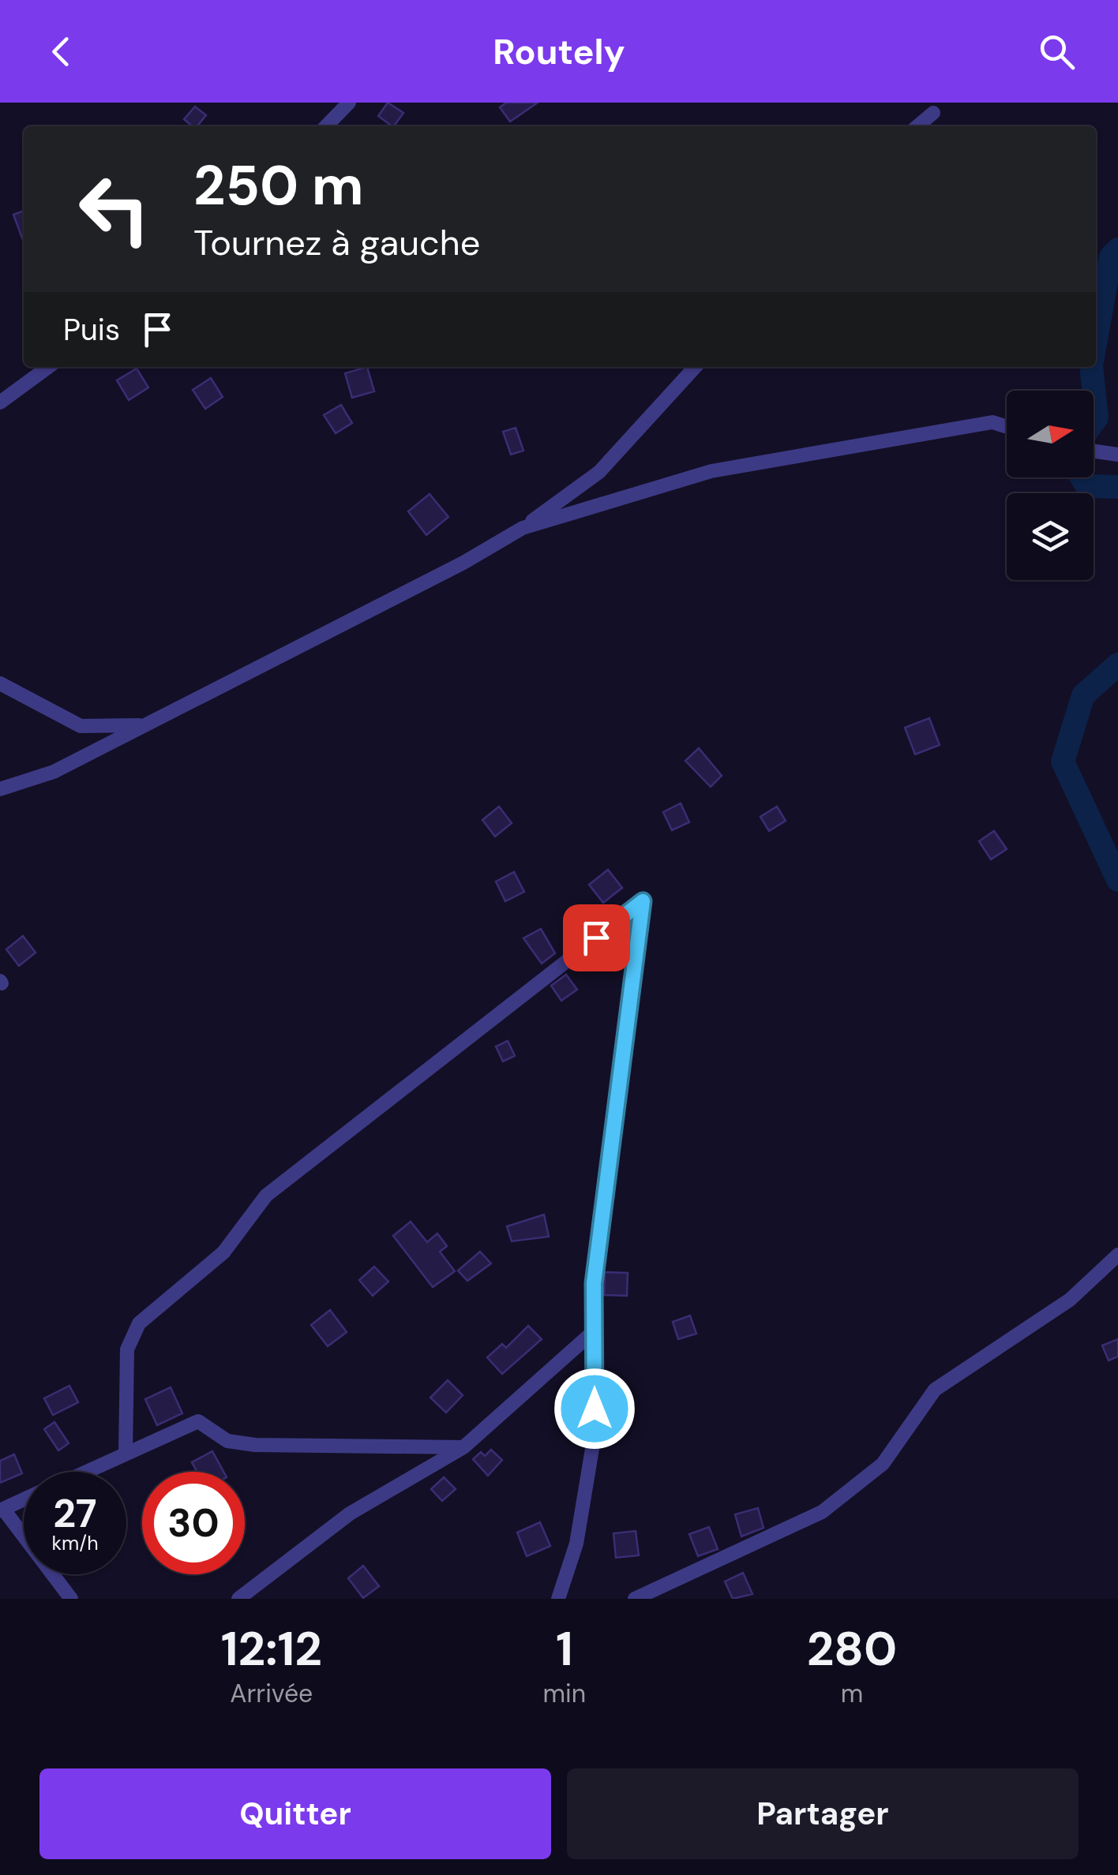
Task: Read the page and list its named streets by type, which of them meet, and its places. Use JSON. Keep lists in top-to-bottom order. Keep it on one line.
{"north":"right","page":{"header":"Routely","turn":["250 m","Tournez à gauche"],"then":"Puis","speed":"27 km/h","limit":"30","eta":["12:12","Arrivée","1","min","280","m"],"buttons":["Quitter","Partager"]}}
